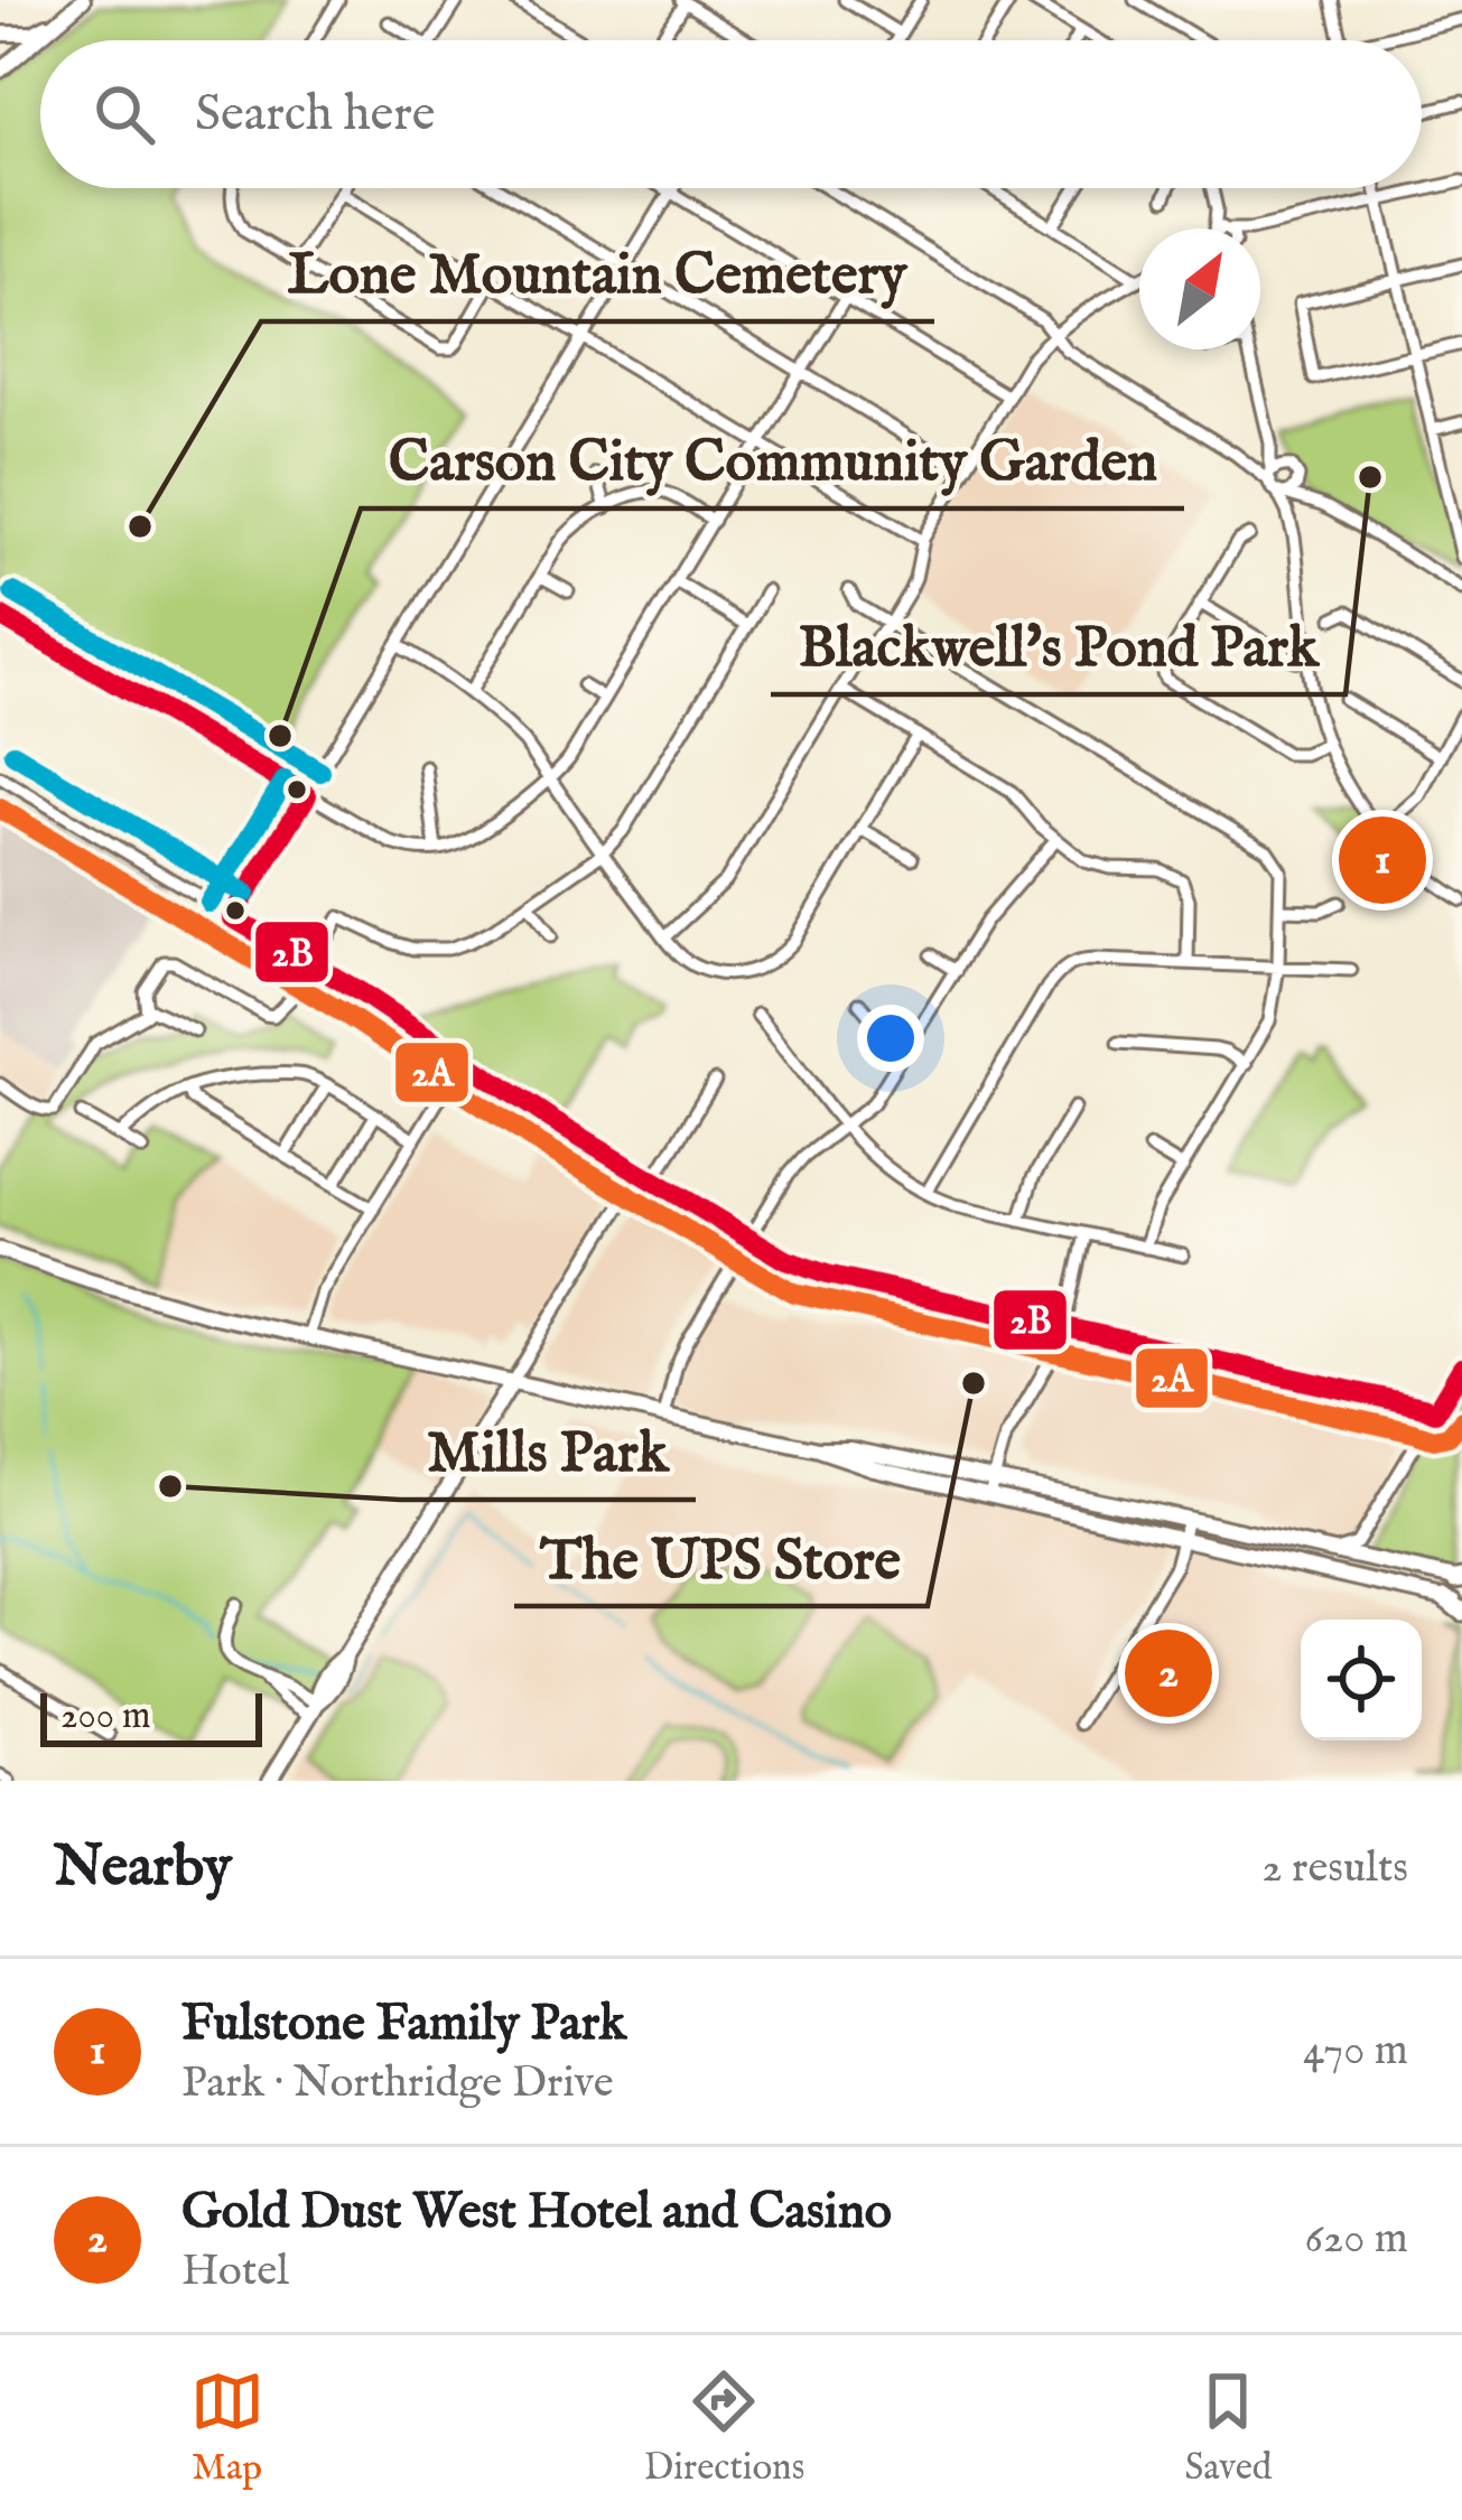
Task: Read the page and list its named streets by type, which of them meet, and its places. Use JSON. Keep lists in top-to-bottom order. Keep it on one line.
{"places":["Blackwell's Pond Park","Lone Mountain Cemetery","Carson City Community Garden","The UPS Store","Mills Park"],"lines":["transit line 1","transit line 2B","transit line 2A"],"scale_bar":"200 m","north":"top right","page":{"search":"Search here","pins":["1","2"],"scale":"200 m","heading":["Nearby","2 results"],"list":[{"mark":"1","name":"Fulstone Family Park","note":"Park · Northridge Drive","value":"470 m"},{"mark":"2","name":"Gold Dust West Hotel and Casino","note":"Hotel","value":"620 m"}],"nav":["Map","Directions","Saved"]}}
